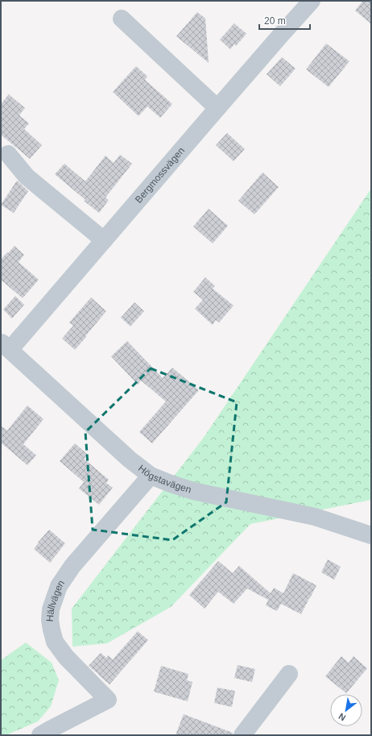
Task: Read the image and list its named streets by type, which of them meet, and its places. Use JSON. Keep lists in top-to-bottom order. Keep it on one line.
{"streets":{"street":["Bergmossvägen","Högstavägen","Hällvägen"]},"crossings":[["Bergmossvägen","Högstavägen"],["Högstavägen","Hällvägen"]],"scale_bar":"20 m","north":"bottom left"}
